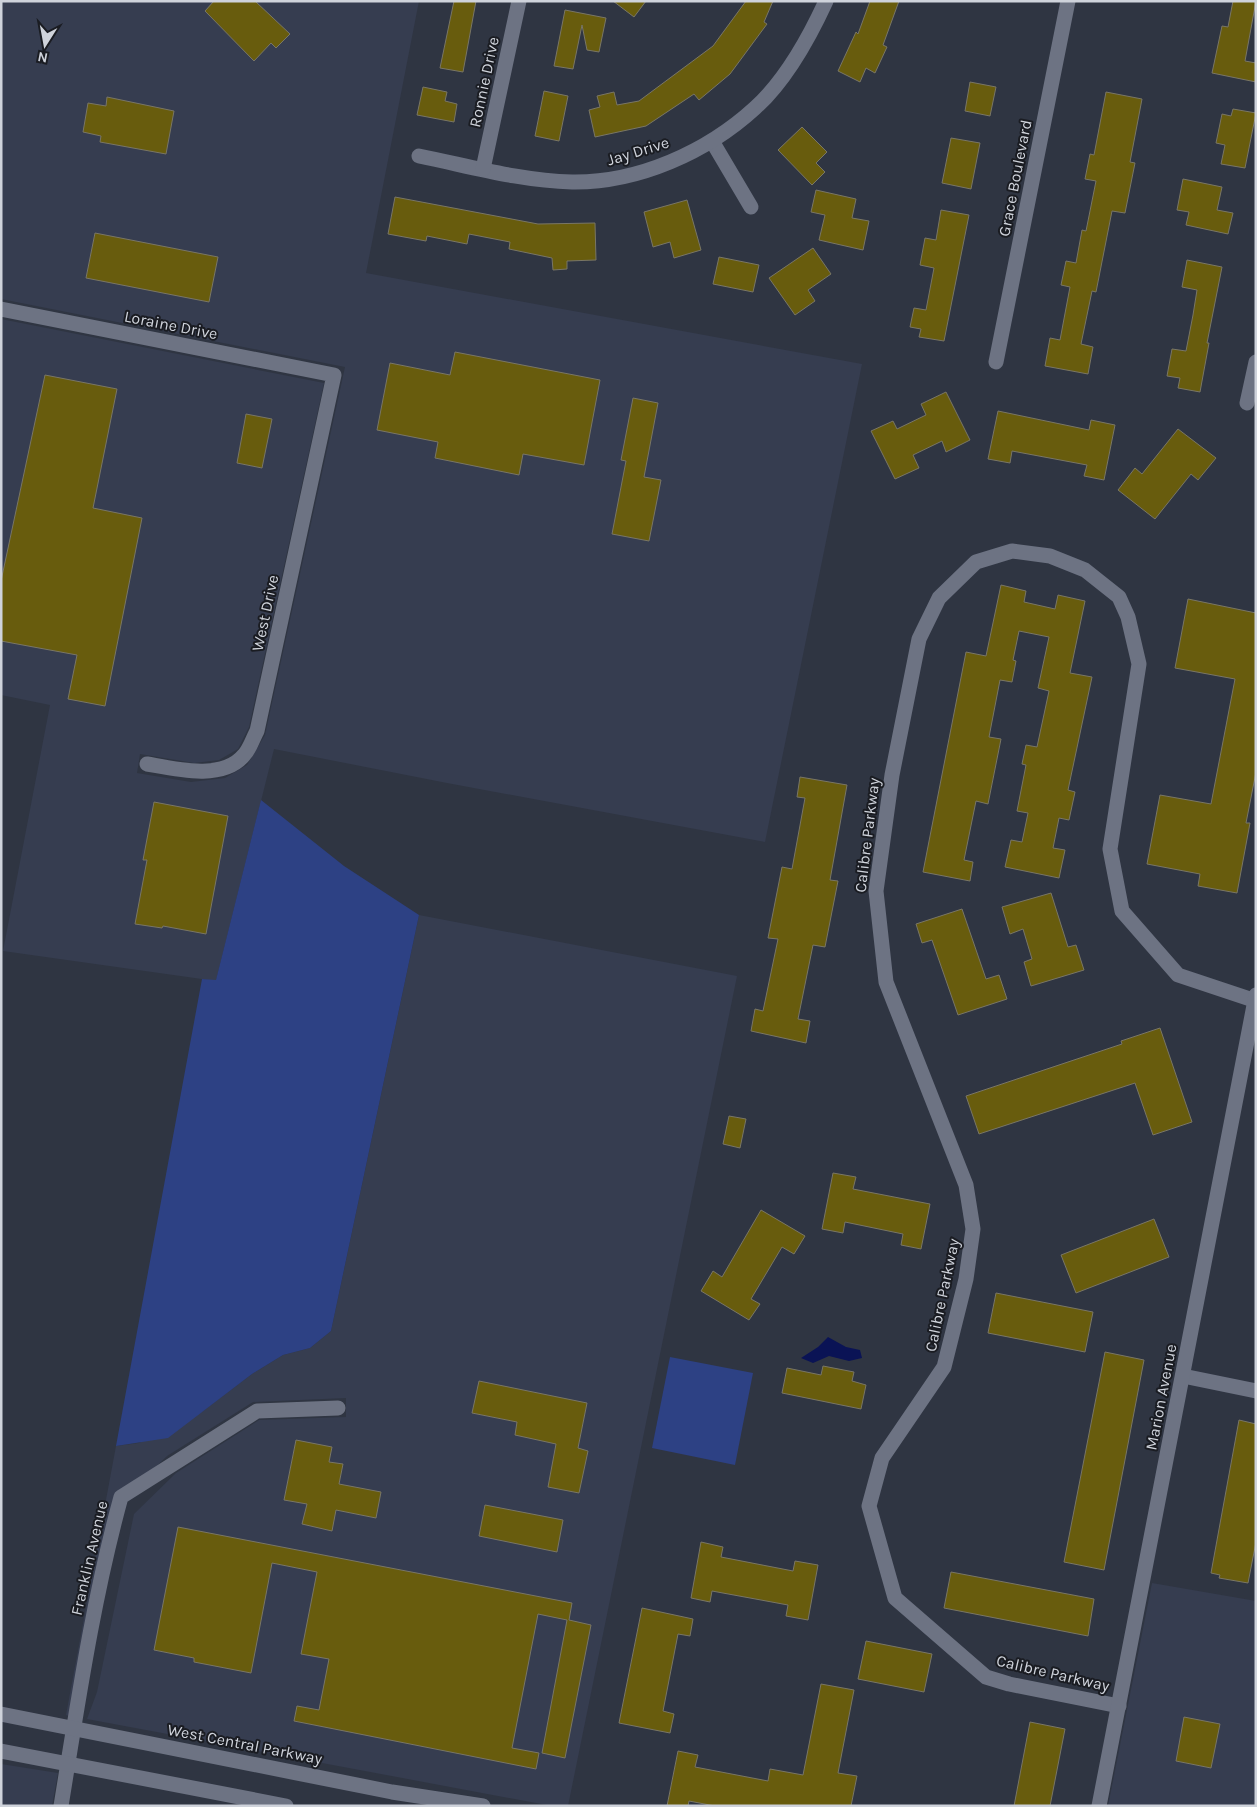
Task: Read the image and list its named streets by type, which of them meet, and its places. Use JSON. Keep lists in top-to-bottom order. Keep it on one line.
{"streets":{"street":["Ronnie Drive","Jay Drive","Grace Boulevard","Loraine Drive","West Drive","Calibre Parkway","Marion Avenue","Franklin Avenue","West Central Parkway"]},"crossings":[["Ronnie Drive","Jay Drive"],["Loraine Drive","West Drive"],["Calibre Parkway","Marion Avenue"],["Franklin Avenue","West Central Parkway"]],"north":"bottom"}
